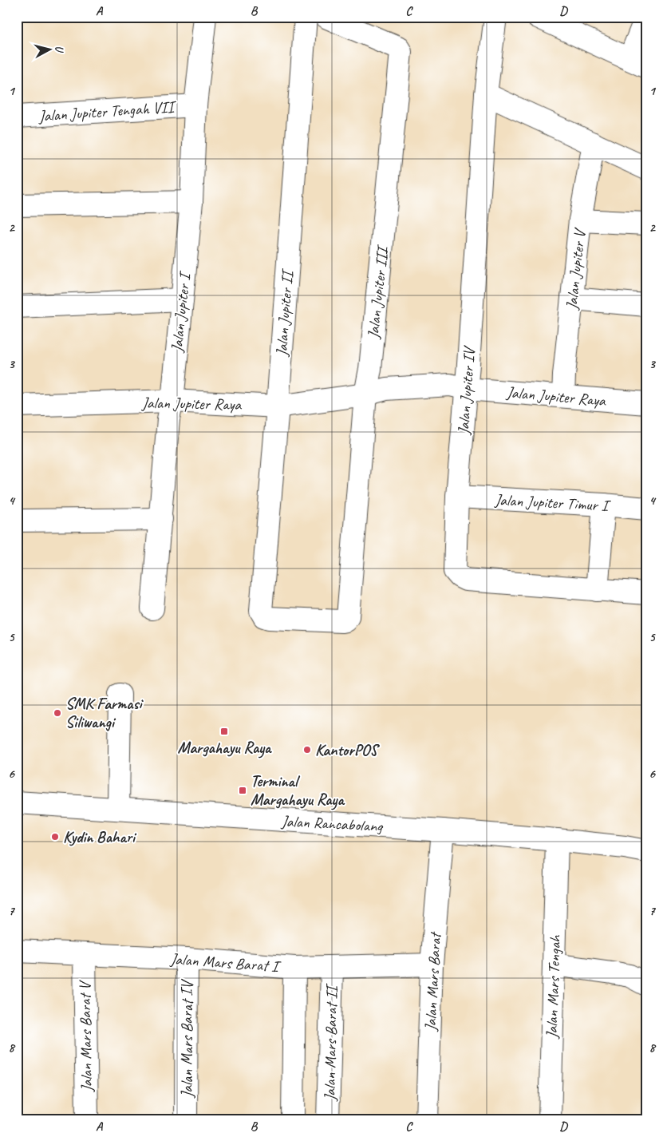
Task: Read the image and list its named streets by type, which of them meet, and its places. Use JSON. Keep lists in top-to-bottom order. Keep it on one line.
{"streets":{"street":["Jalan Jupiter Tengah VII","Jalan Jupiter V","Jalan Jupiter III","Jalan Jupiter I","Jalan Jupiter II","Jalan Jupiter IV","Jalan Jupiter Raya","Jalan Jupiter Timur I","Jalan Rancabolang","Jalan Mars Barat I","Jalan Mars Barat","Jalan Mars Tengah","Jalan Mars Barat V","Jalan Mars Barat IV","Jalan Mars Barat II"]},"crossings":[["Jalan Jupiter Tengah VII","Jalan Jupiter I"],["Jalan Jupiter V","Jalan Jupiter Raya"],["Jalan Jupiter III","Jalan Jupiter II"],["Jalan Jupiter III","Jalan Jupiter Raya"],["Jalan Jupiter I","Jalan Jupiter Raya"],["Jalan Jupiter II","Jalan Jupiter Raya"],["Jalan Jupiter IV","Jalan Jupiter Raya"],["Jalan Jupiter IV","Jalan Jupiter Timur I"],["Jalan Rancabolang","Jalan Mars Barat"],["Jalan Rancabolang","Jalan Mars Tengah"],["Jalan Mars Barat I","Jalan Mars Barat"],["Jalan Mars Barat I","Jalan Mars Barat V"],["Jalan Mars Barat I","Jalan Mars Barat IV"],["Jalan Mars Barat I","Jalan Mars Barat II"]],"places":{"other":["SMK Farmasi Siliwangi","KantorPOS","Kydin Bahari"],"transit":["Margahayu Raya","Terminal Margahayu Raya"]},"north":"right","grid":{"columns":["A","B","C","D"],"rows":["1","2","3","4","5","6","7","8"]}}
